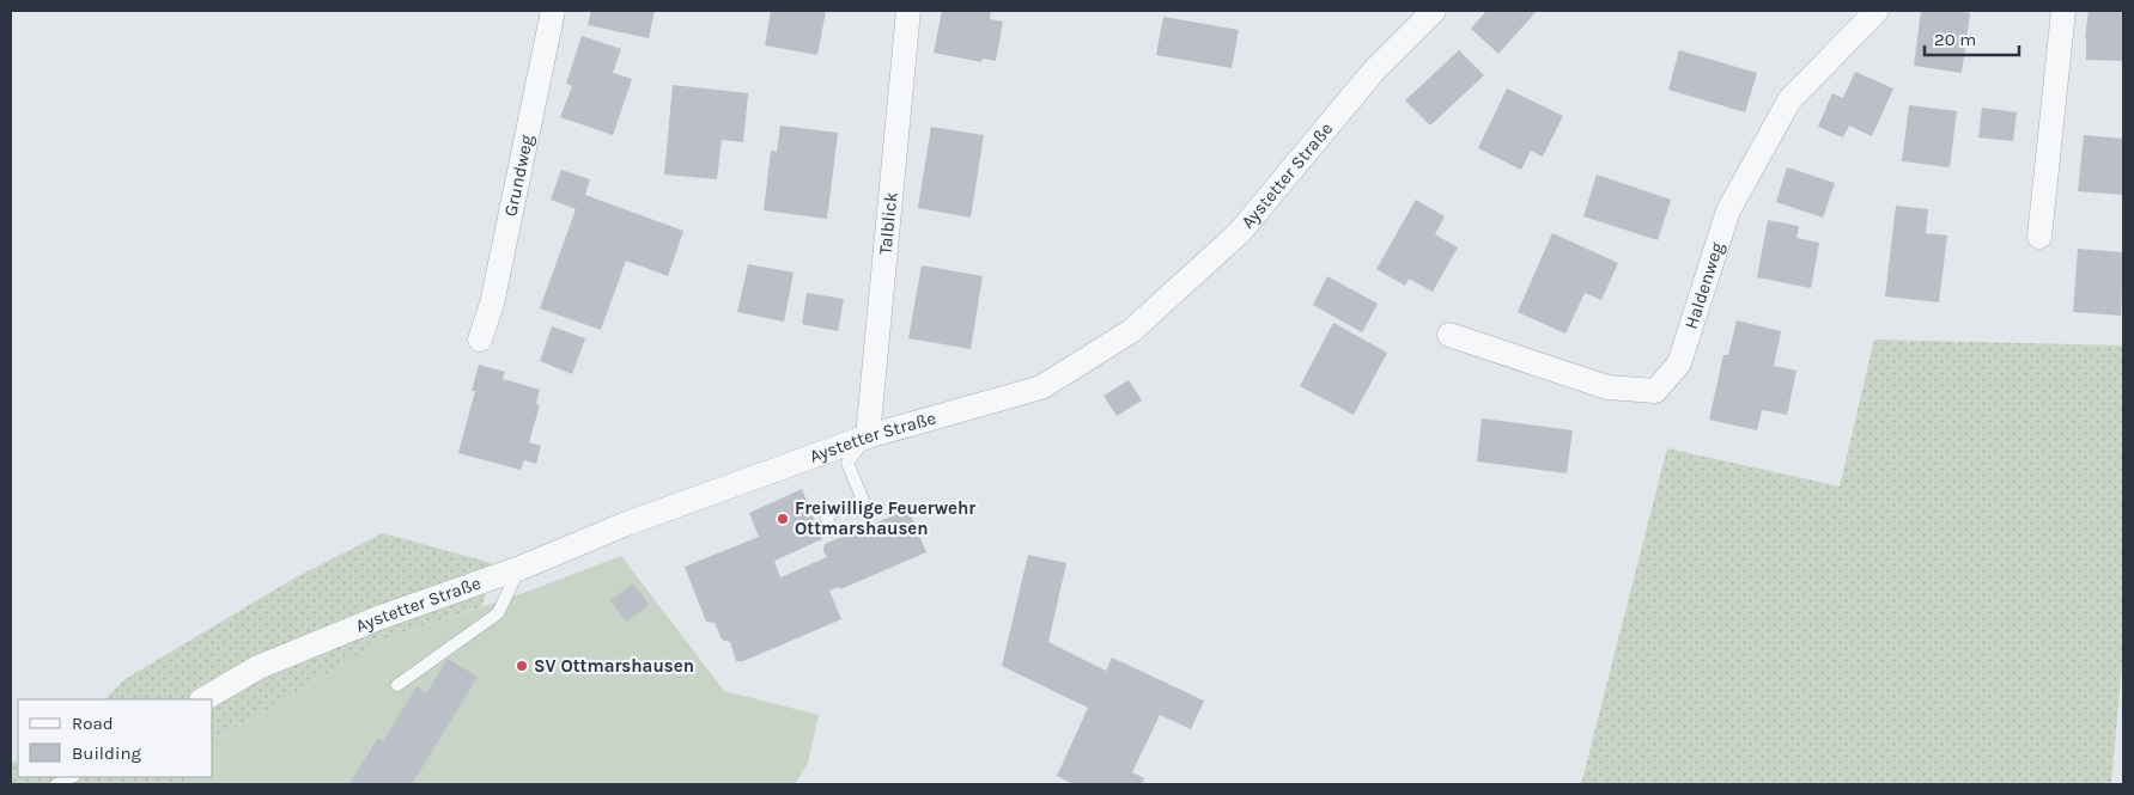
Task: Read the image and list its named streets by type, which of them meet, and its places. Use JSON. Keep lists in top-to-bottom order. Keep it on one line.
{"streets":{"street":["Aystetter Straße","Grundweg","Talblick","Haldenweg"]},"crossings":[["Aystetter Straße","Talblick"]],"places":["Freiwillige Feuerwehr Ottmarshausen","SV Ottmarshausen"],"legend":["Road","Building"],"scale_bar":"20 m"}
